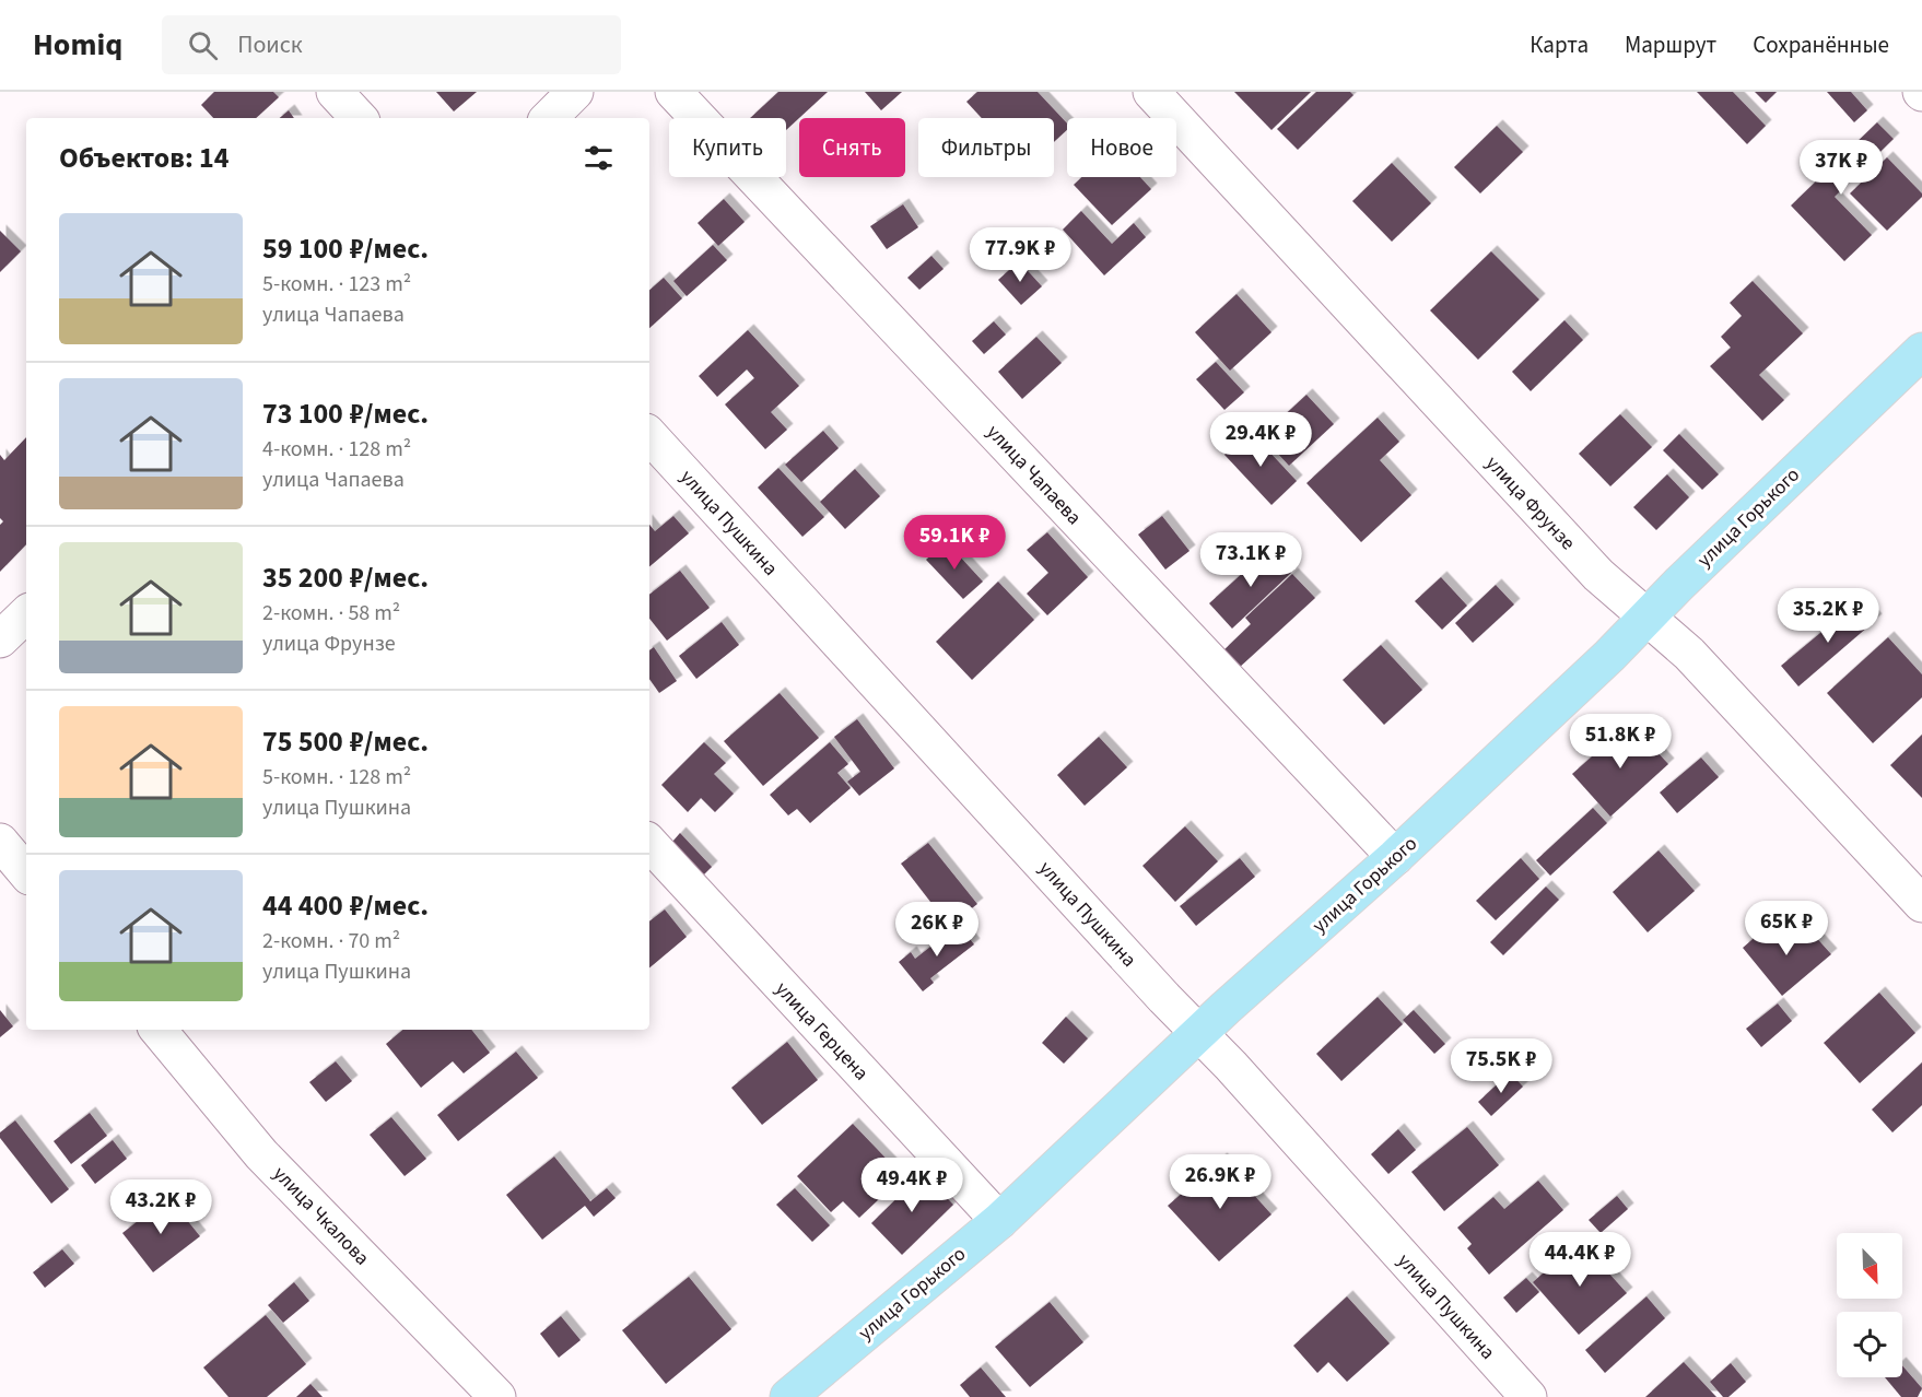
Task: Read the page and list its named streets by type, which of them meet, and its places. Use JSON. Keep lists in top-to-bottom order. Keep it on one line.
{"streets":{"main road":["улица Горького"],"street":["улица Чапаева","улица Фрунзе","улица Пушкина","улица Герцена","улица Чкалова"]},"crossings":[["улица Чапаева","улица Горького"],["улица Фрунзе","улица Горького"],["улица Горького","улица Пушкина"],["улица Горького","улица Герцена"]],"north":"bottom right","page":{"header":"Homiq","search":"Поиск","nav":["Карта","Маршрут","Сохранённые"],"chip":["Купить","Снять","Фильтры","Новое"],"heading":"Объектов: 14","price":["37K ₽","77.9K ₽","29.4K ₽","59.1K ₽","73.1K ₽","35.2K ₽","51.8K ₽","65K ₽","26K ₽","75.5K ₽","26.9K ₽","49.4K ₽","43.2K ₽","44.4K ₽"],"list":[{"name":"59 100 ₽/мес.","note":"5-комн. · 123 m² · улица Чапаева"},{"name":"73 100 ₽/мес.","note":"4-комн. · 128 m² · улица Чапаева"},{"name":"35 200 ₽/мес.","note":"2-комн. · 58 m² · улица Фрунзе"},{"name":"75 500 ₽/мес.","note":"5-комн. · 128 m² · улица Пушкина"},{"name":"44 400 ₽/мес.","note":"2-комн. · 70 m² · улица Пушкина"}]}}
